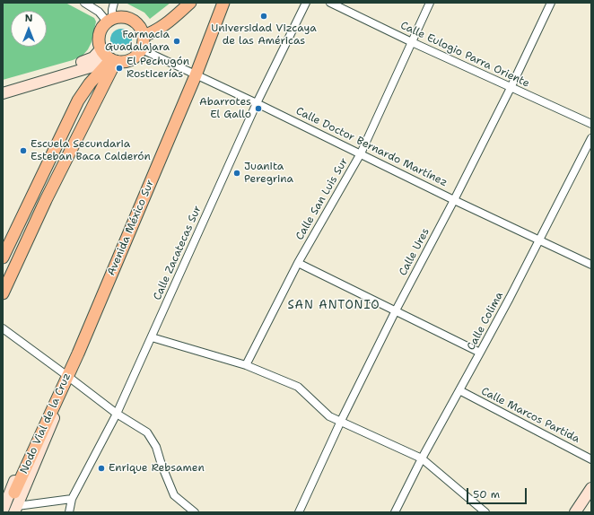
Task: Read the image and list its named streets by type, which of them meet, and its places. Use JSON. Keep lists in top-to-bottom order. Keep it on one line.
{"streets":{"main road":["Avenida México Sur","Nodo Vial de la Cruz"],"street":["Calle Eulogio Parra Oriente","Calle Doctor Bernardo Martínez","Calle San Luis Sur","Calle Ures","Calle Zacatecas Sur","Calle Colima","Calle Marcos Partida"]},"crossings":[["Calle Eulogio Parra Oriente","Calle San Luis Sur"],["Calle Eulogio Parra Oriente","Calle Ures"],["Calle Doctor Bernardo Martínez","Calle San Luis Sur"],["Calle Doctor Bernardo Martínez","Avenida México Sur"],["Calle Doctor Bernardo Martínez","Calle Ures"],["Calle Doctor Bernardo Martínez","Calle Zacatecas Sur"],["Calle Doctor Bernardo Martínez","Calle Colima"],["Avenida México Sur","Nodo Vial de la Cruz"],["Calle Colima","Calle Marcos Partida"]],"districts":["SAN ANTONIO"],"places":["Universidad Vizcaya de las Américas","Farmacia Guadalajara","El Pechugón Rosticerías","Abarrotes El Gallo","Escuela Secundaria Esteban Baca Calderón","Juanita Peregrina","Enrique Rebsamen"],"scale_bar":"50 m","north":"top"}
